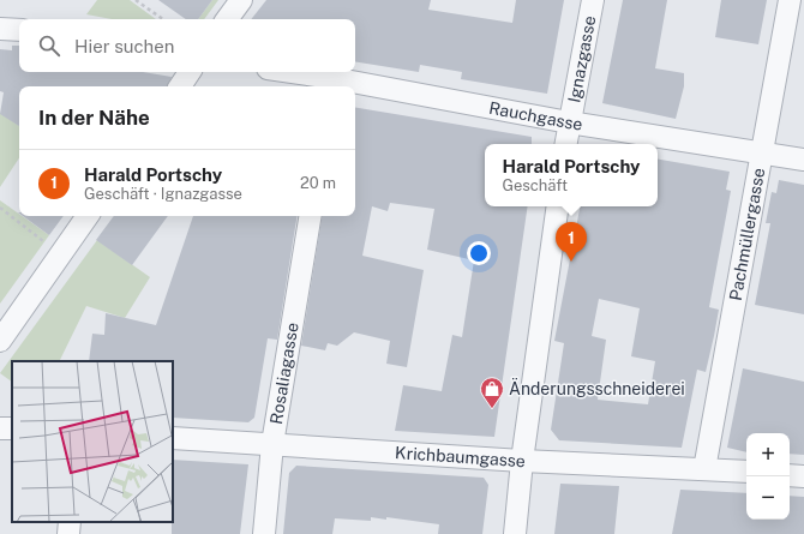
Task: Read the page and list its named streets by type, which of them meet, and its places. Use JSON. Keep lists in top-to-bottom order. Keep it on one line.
{"streets":{"street":["Ignazgasse","Rauchgasse","Pachmüllergasse","Rosaliagasse","Krichbaumgasse"]},"crossings":[["Ignazgasse","Rauchgasse"],["Rauchgasse","Pachmüllergasse"],["Pachmüllergasse","Krichbaumgasse"],["Rosaliagasse","Krichbaumgasse"]],"places":{"shop":["Änderungsschneiderei"]},"page":{"search":"Hier suchen","heading":"In der Nähe","popup":["Harald Portschy","Geschäft"],"list":[{"mark":"1","name":"Harald Portschy","note":"Geschäft · Ignazgasse","value":"20 m"}],"pins":"1","map_buttons":["+","−"]}}
